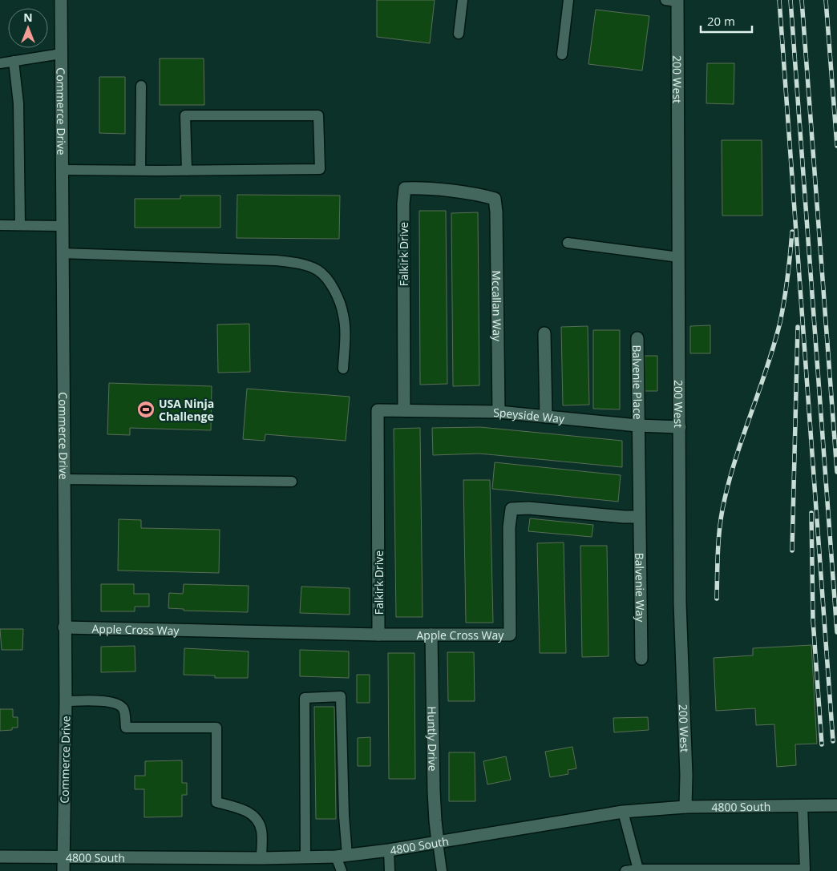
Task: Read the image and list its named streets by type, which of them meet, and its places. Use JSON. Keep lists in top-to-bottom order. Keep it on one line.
{"streets":{"street":["200 West","Commerce Drive","Falkirk Drive","Mccallan Way","Balvenie Place","Speyside Way","Balvenie Way","Apple Cross Way","Huntly Drive","4800 South"]},"crossings":[["200 West","Speyside Way"],["200 West","4800 South"],["Commerce Drive","Apple Cross Way"],["Commerce Drive","4800 South"],["Falkirk Drive","Mccallan Way"],["Falkirk Drive","Speyside Way"],["Falkirk Drive","Apple Cross Way"],["Mccallan Way","Speyside Way"],["Balvenie Place","Speyside Way"],["Balvenie Way","Apple Cross Way"],["Apple Cross Way","Huntly Drive"],["Huntly Drive","4800 South"]],"places":{"sports":["USA Ninja Challenge"]},"scale_bar":"20 m","north":"top"}
